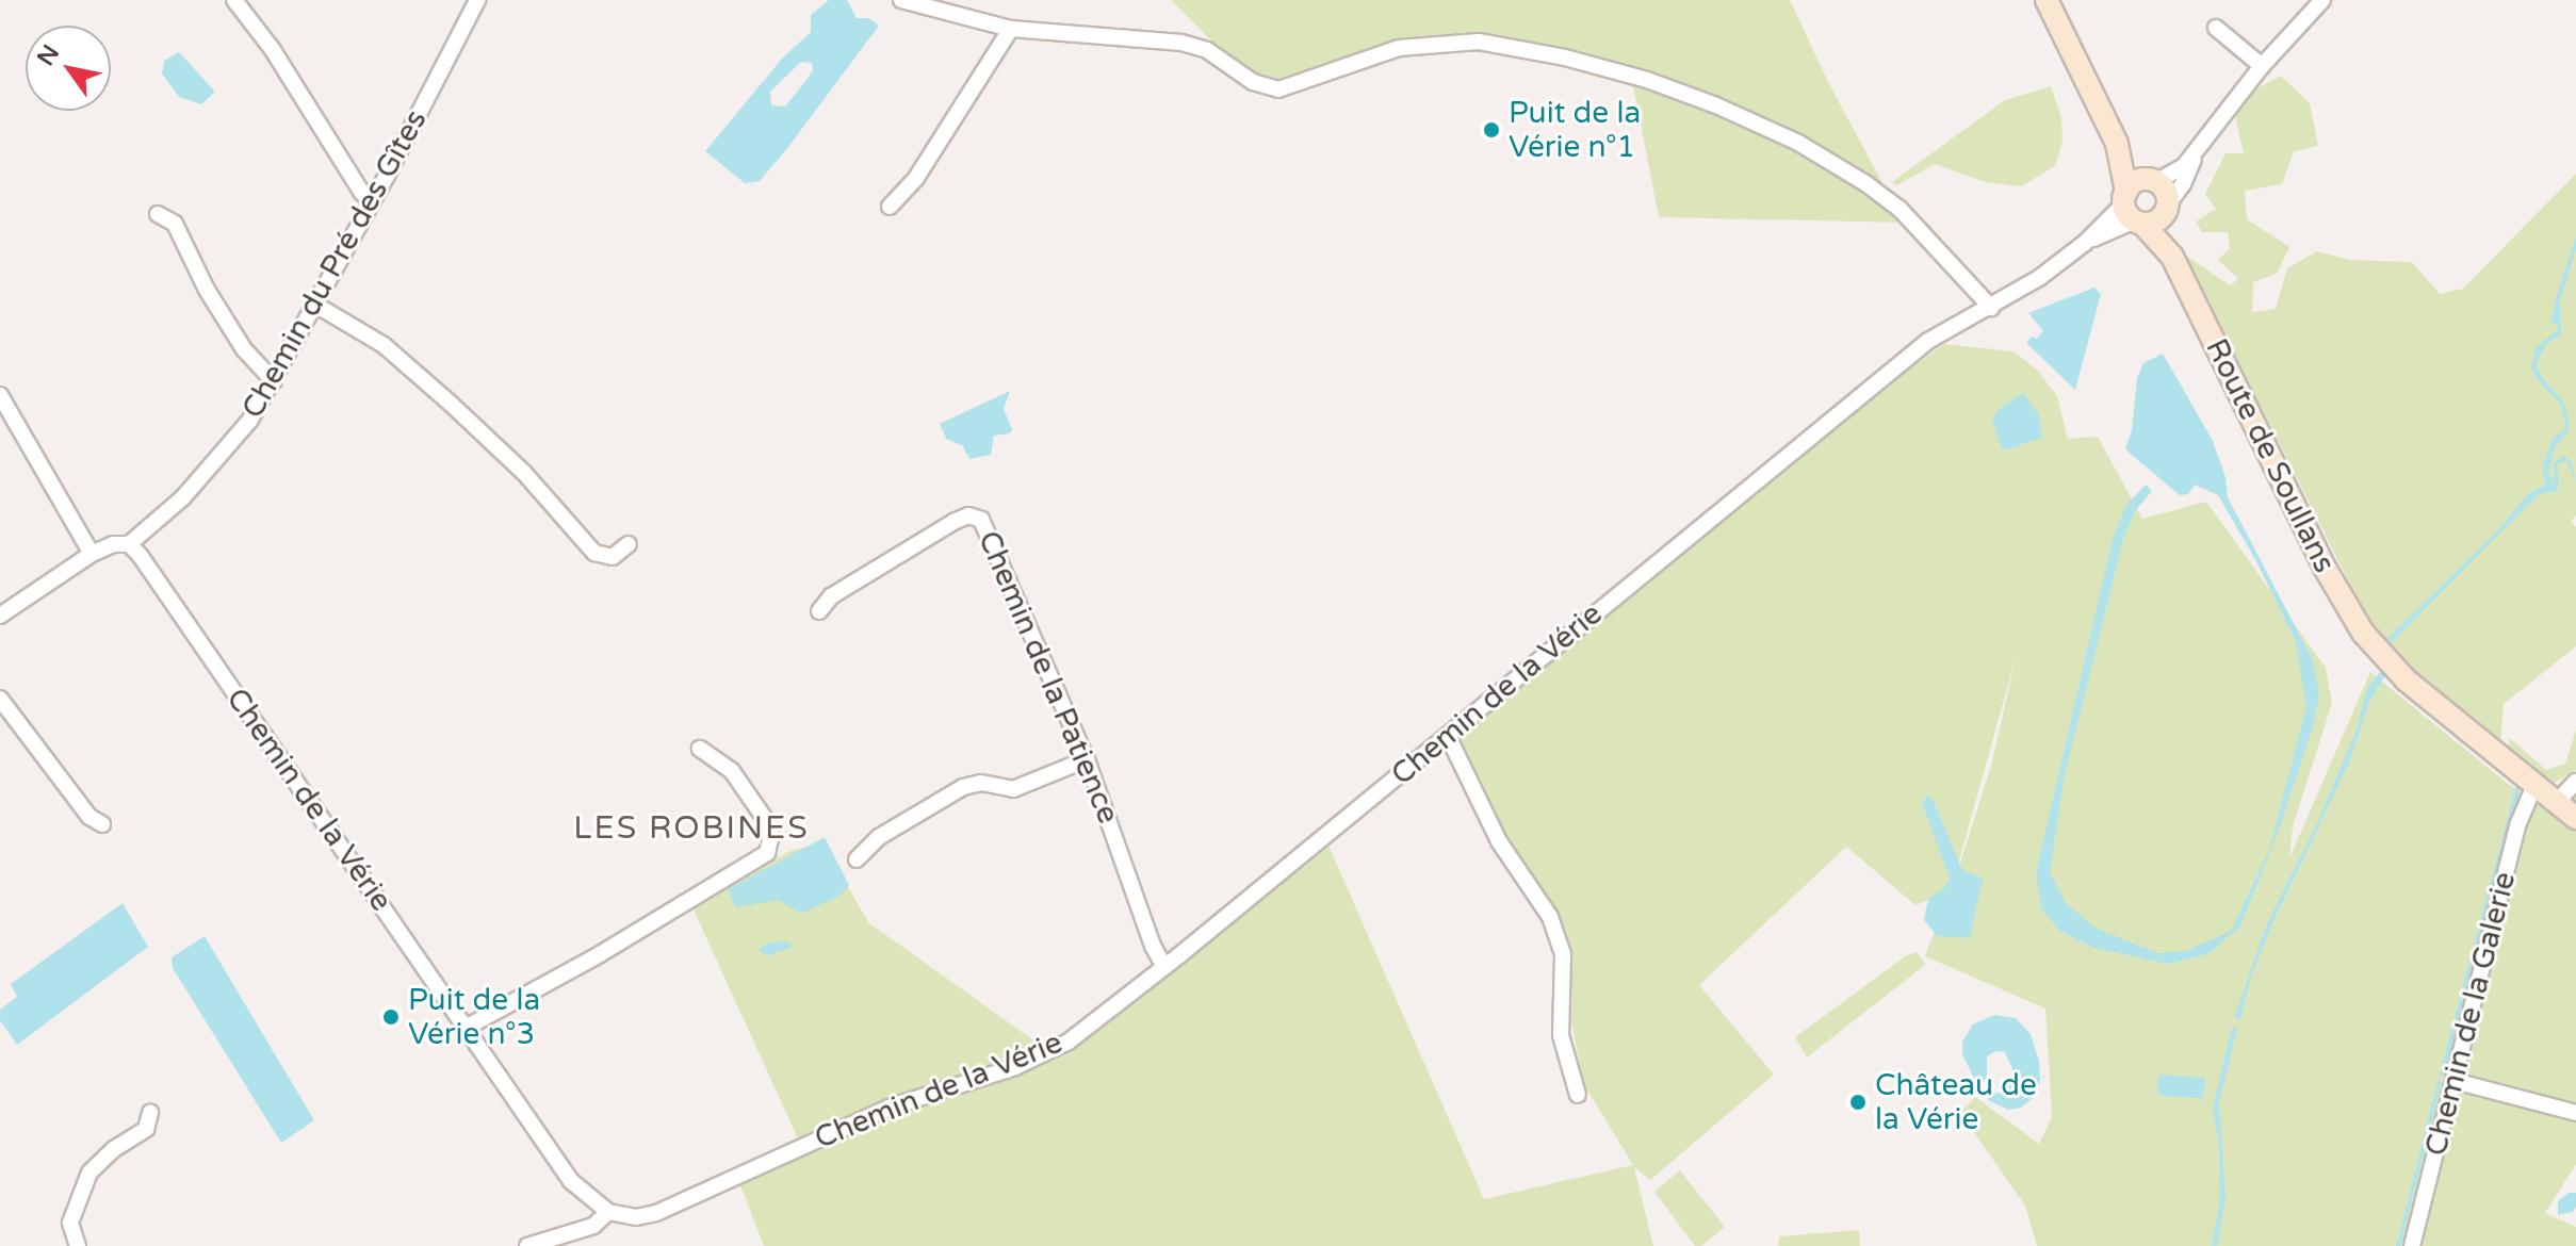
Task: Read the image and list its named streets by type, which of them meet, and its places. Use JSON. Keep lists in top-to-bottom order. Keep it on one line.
{"streets":{"main road":["Route de Soullans"],"street":["Chemin du Pré des Gîtes","Chemin de la Patience","Chemin de la Vérie","Chemin de la Galerie"]},"crossings":[["Chemin du Pré des Gîtes","Chemin de la Vérie"],["Route de Soullans","Chemin de la Vérie"],["Route de Soullans","Chemin de la Galerie"],["Chemin de la Patience","Chemin de la Vérie"]],"districts":["LES ROBINES"],"places":["Puit de la Vérie n°1","Puit de la Vérie n°3","Château de la Vérie"],"north":"top left"}
